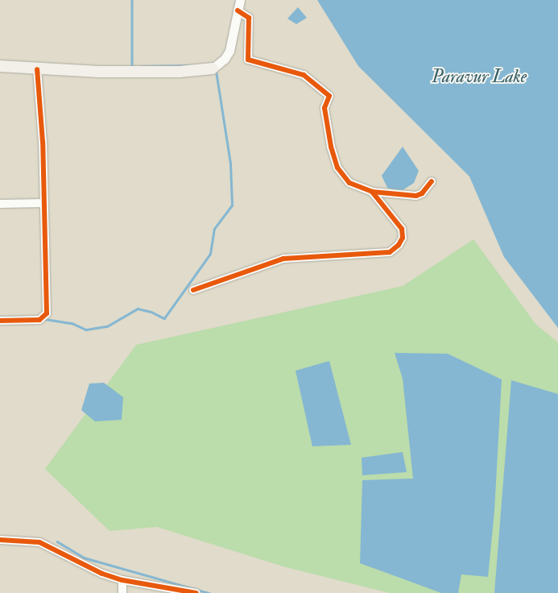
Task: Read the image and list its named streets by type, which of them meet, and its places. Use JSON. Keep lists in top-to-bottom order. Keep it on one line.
{"water":["Paravur Lake"]}
